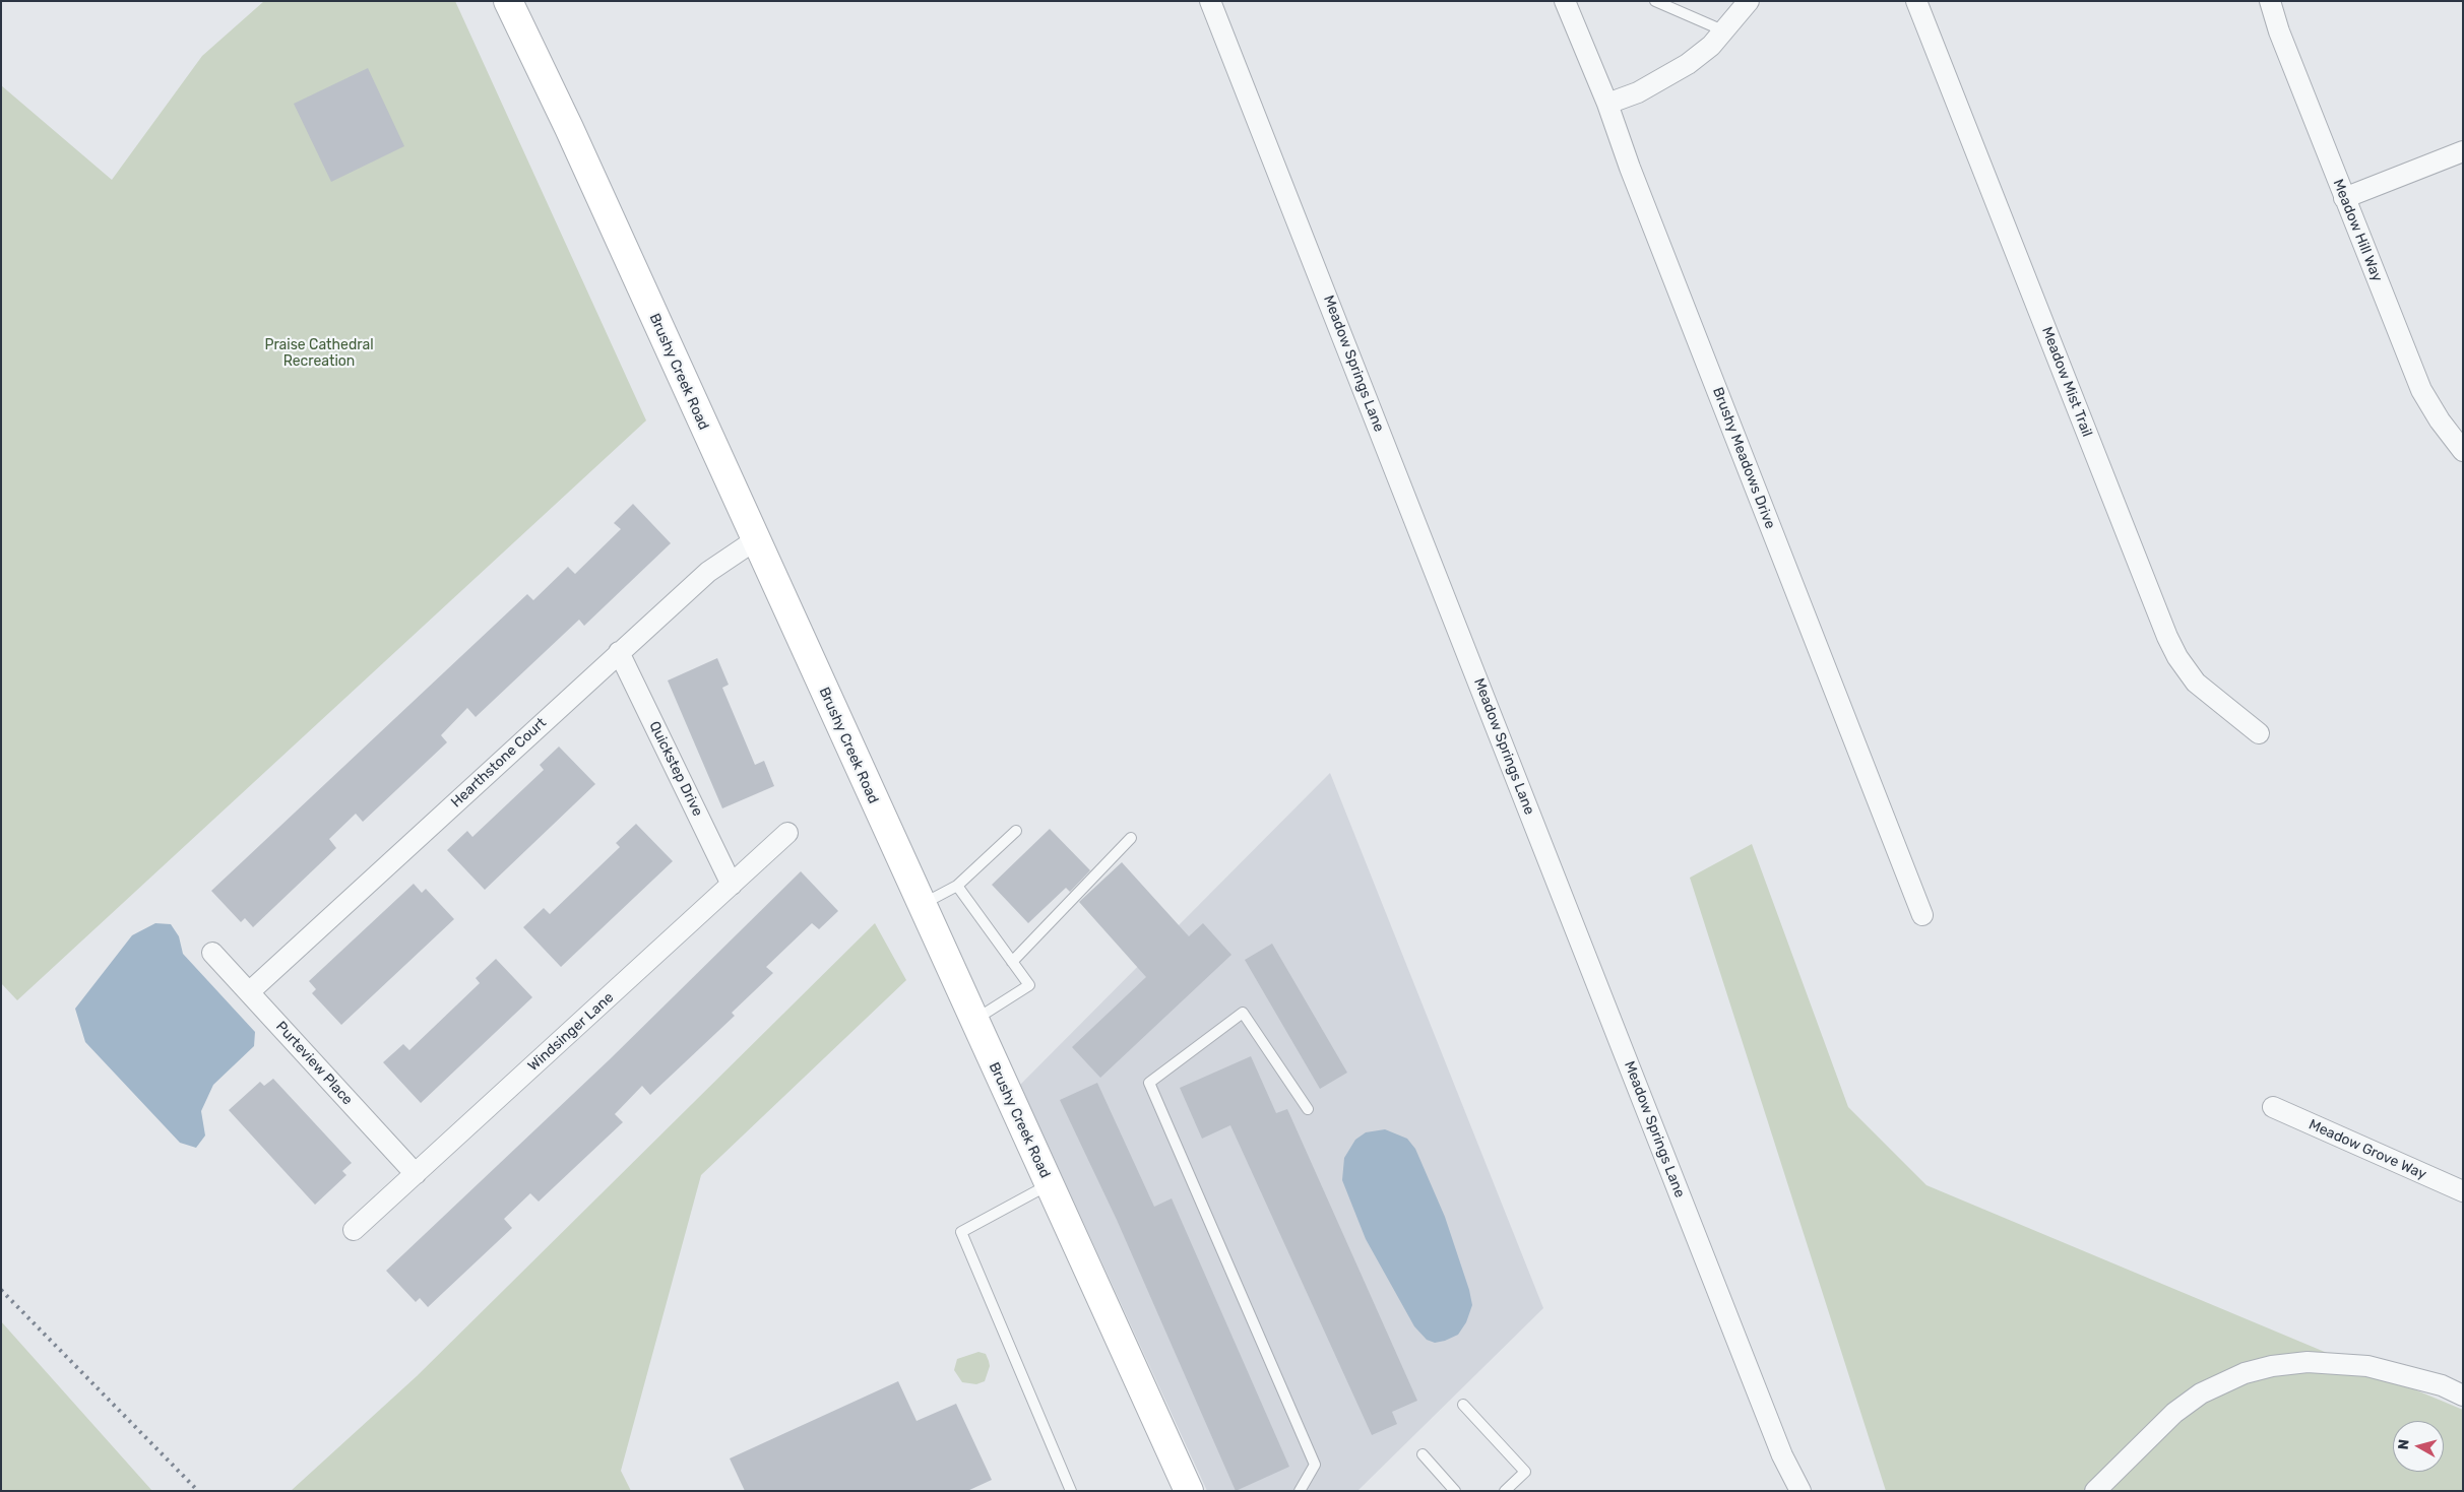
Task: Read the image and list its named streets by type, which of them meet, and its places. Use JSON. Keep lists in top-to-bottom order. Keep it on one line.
{"streets":{"main road":["Brushy Creek Road"],"street":["Meadow Hill Way","Meadow Springs Lane","Meadow Mist Trail","Brushy Meadows Drive","Hearthstone Court","Quickstep Drive","Windsinger Lane","Purteview Place","Meadow Grove Way"]},"crossings":[["Brushy Creek Road","Hearthstone Court"],["Hearthstone Court","Quickstep Drive"],["Hearthstone Court","Purteview Place"],["Quickstep Drive","Windsinger Lane"],["Windsinger Lane","Purteview Place"]],"parks":["Praise Cathedral Recreation"],"north":"left"}
